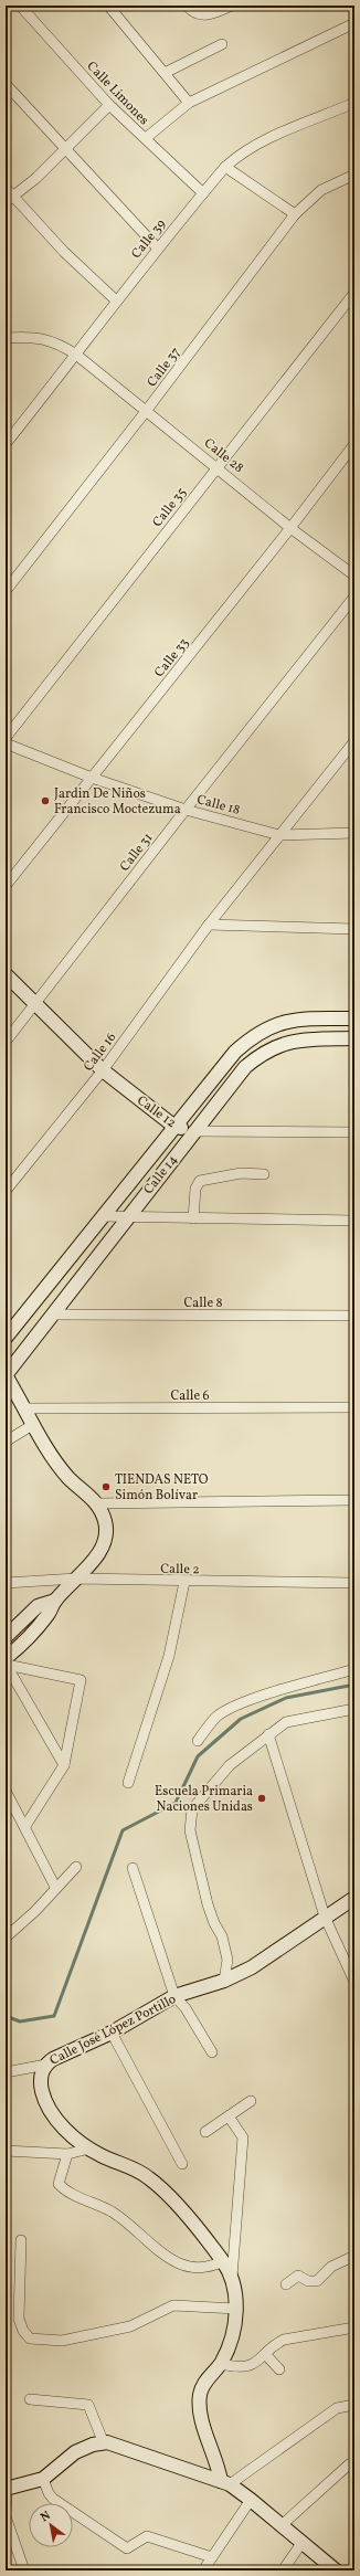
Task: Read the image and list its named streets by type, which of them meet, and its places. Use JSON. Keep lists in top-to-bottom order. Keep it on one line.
{"streets":{"main road":["Calle 12","Calle 14","Calle José López Portillo"],"street":["Calle Limones","Calle 39","Calle 37","Calle 28","Calle 35","Calle 33","Calle 18","Calle 31","Calle 16","Calle 8","Calle 6","Calle 2"]},"crossings":[["Calle Limones","Calle 39"],["Calle 39","Calle 28"],["Calle 37","Calle 28"],["Calle 28","Calle 35"],["Calle 28","Calle 33"],["Calle 33","Calle 18"],["Calle 18","Calle 31"],["Calle 18","Calle 16"],["Calle 31","Calle 12"],["Calle 16","Calle 12"],["Calle 12","Calle 14"],["Calle 14","Calle 8"]],"places":["Jardin De Niños Francisco Moctezuma","TIENDAS NETO Simón Bolívar","Escuela Primaria Naciones Unidas"],"north":"top left"}
